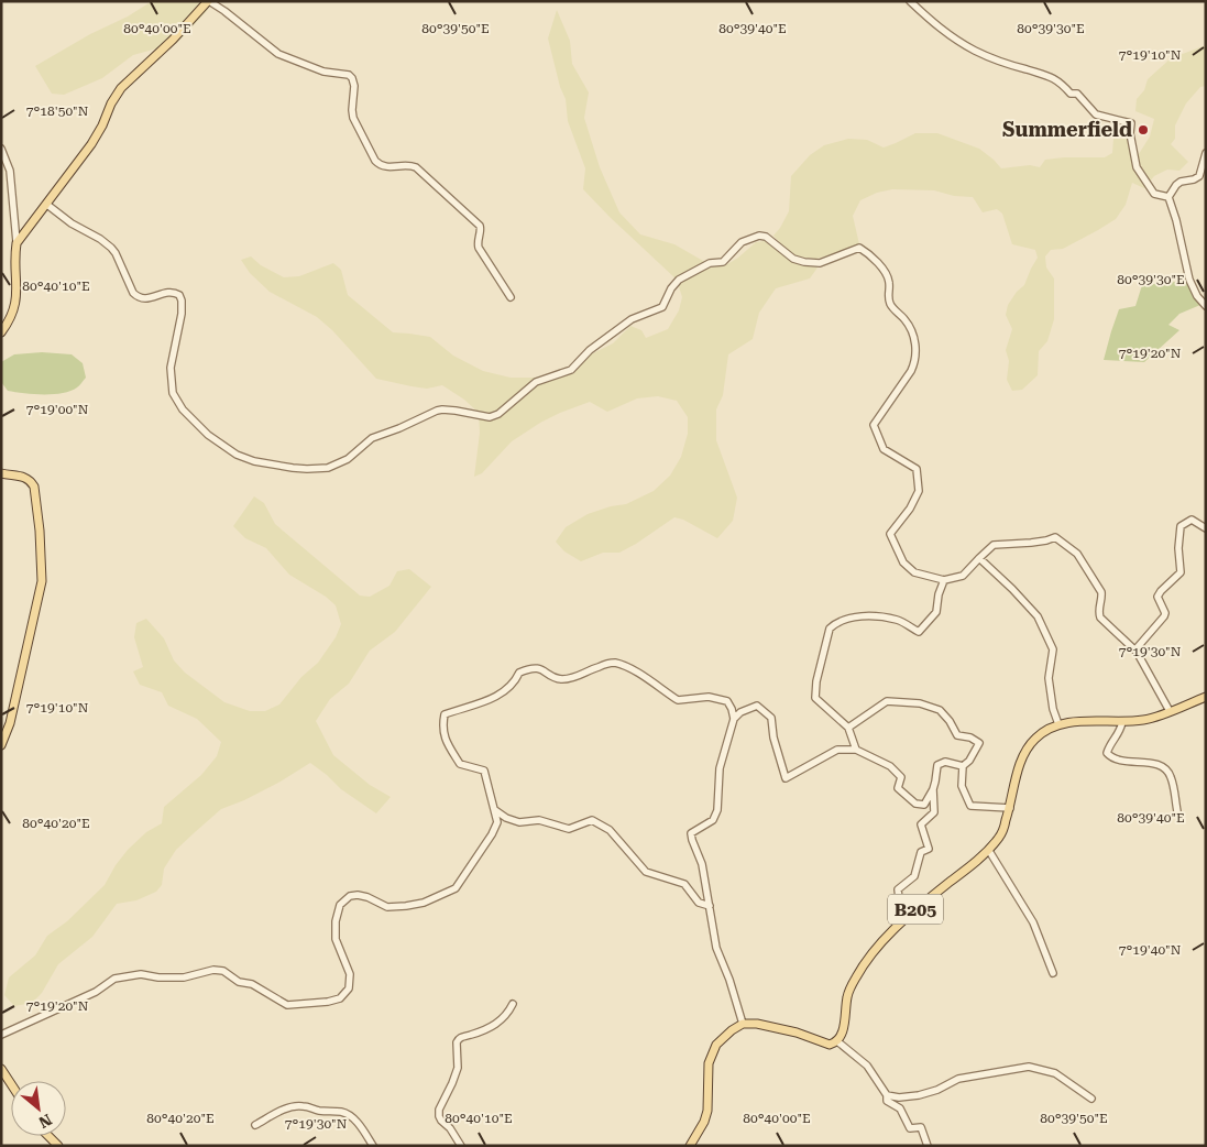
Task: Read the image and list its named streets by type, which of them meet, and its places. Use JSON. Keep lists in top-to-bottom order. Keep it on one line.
{"streets":{"main road":["B205"]},"places":["Summerfield"],"north":"bottom right","coordinates":["80°40'00\"E","80°39'50\"E","80°39'40\"E","80°39'30\"E","7°19'10\"N","7°18'50\"N","80°40'10\"E","7°19'20\"N","7°19'00\"N","7°19'30\"N","80°40'20\"E","7°19'40\"N"]}
